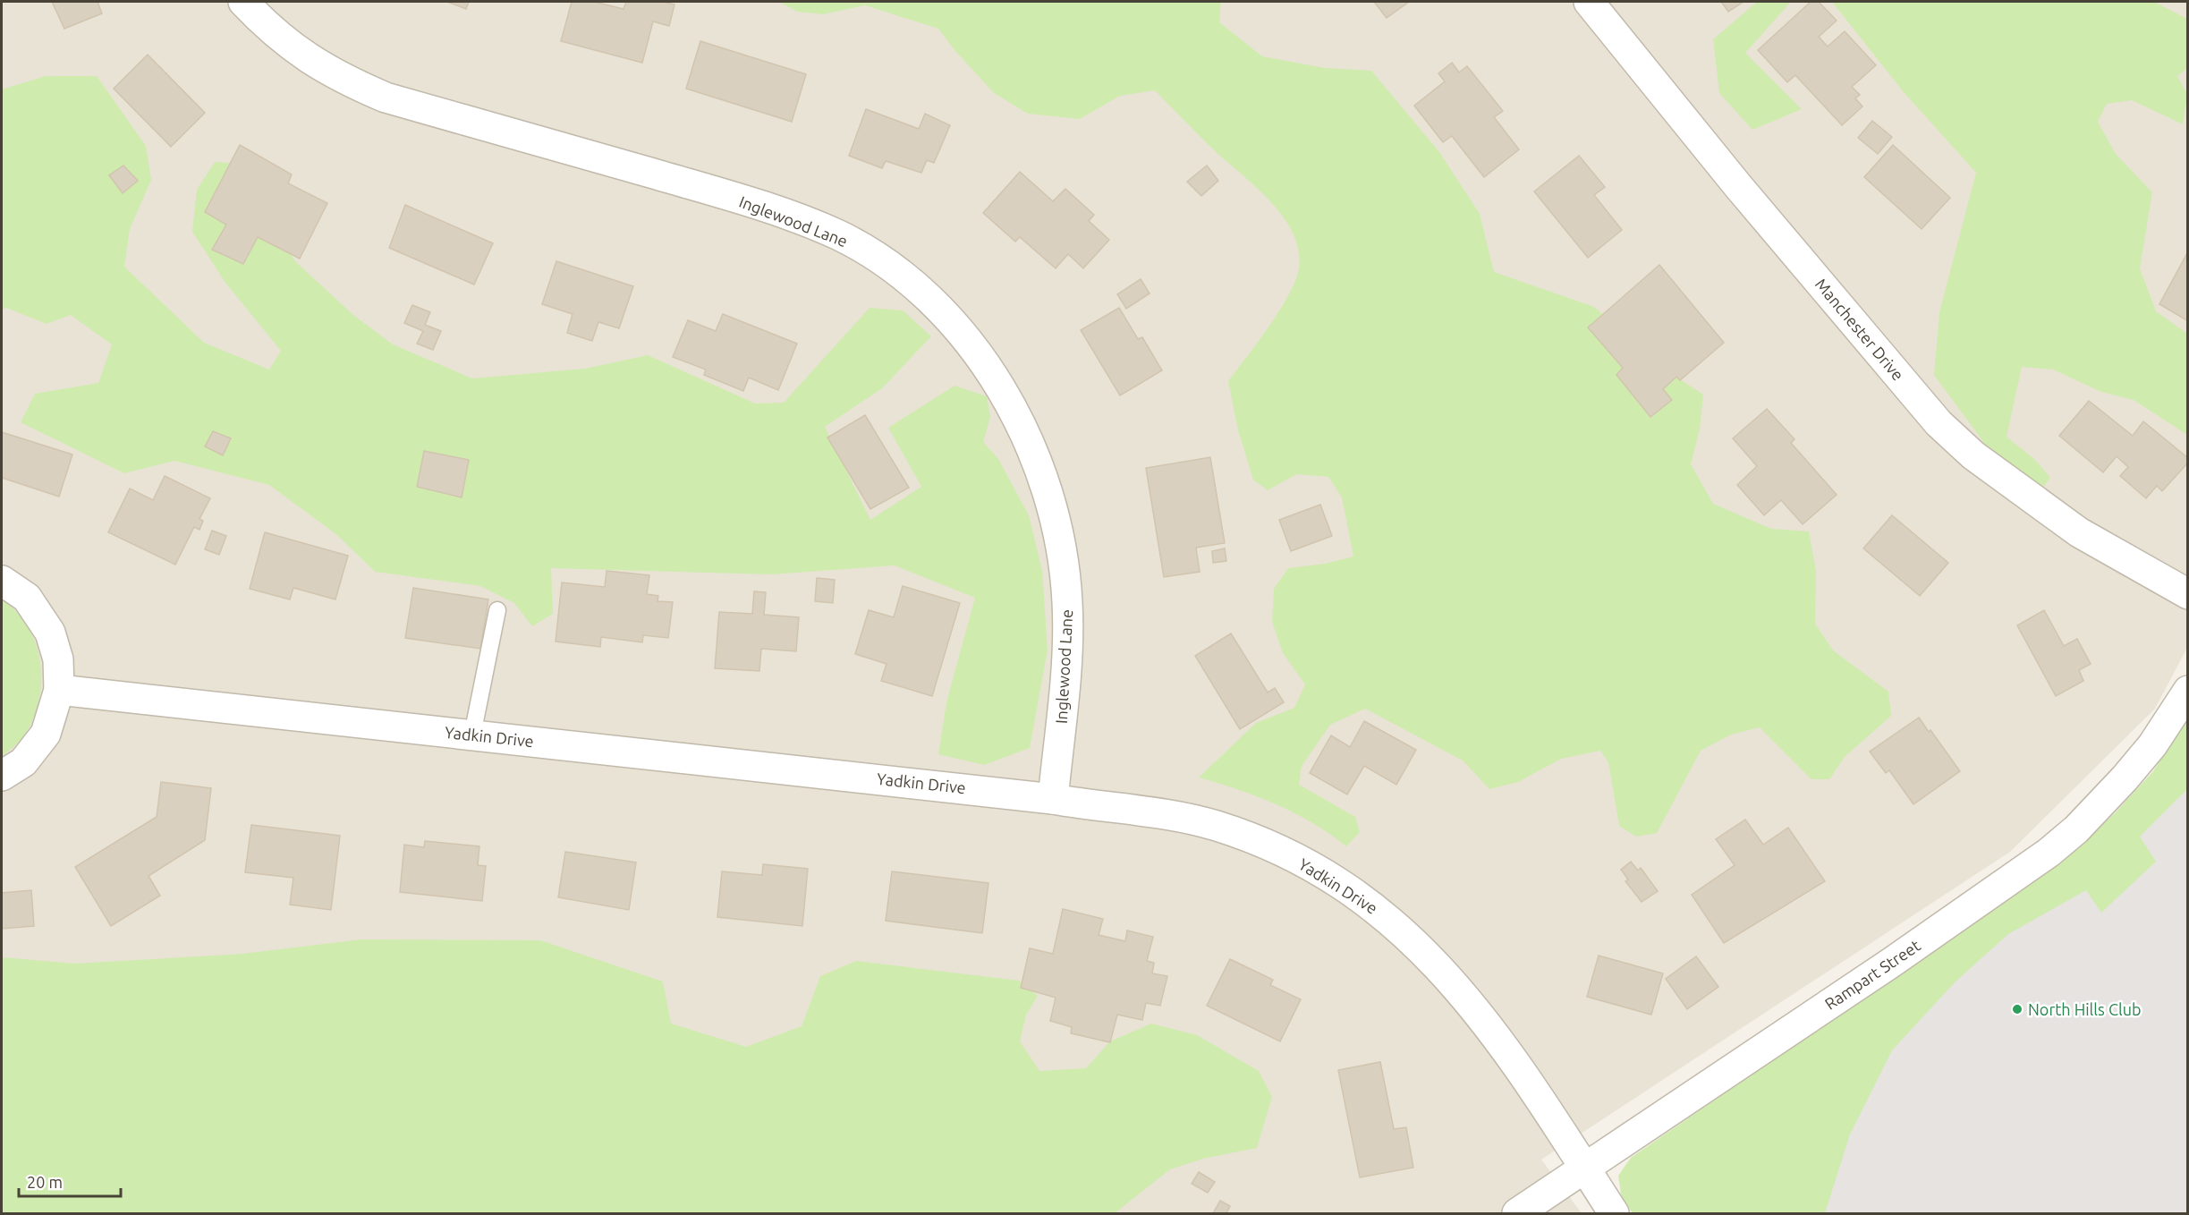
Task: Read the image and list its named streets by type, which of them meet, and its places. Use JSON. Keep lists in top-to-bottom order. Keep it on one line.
{"streets":{"street":["Inglewood Lane","Manchester Drive","Yadkin Drive","Rampart Street"]},"crossings":[["Inglewood Lane","Yadkin Drive"],["Yadkin Drive","Rampart Street"]],"places":["North Hills Club"],"scale_bar":"20 m"}
